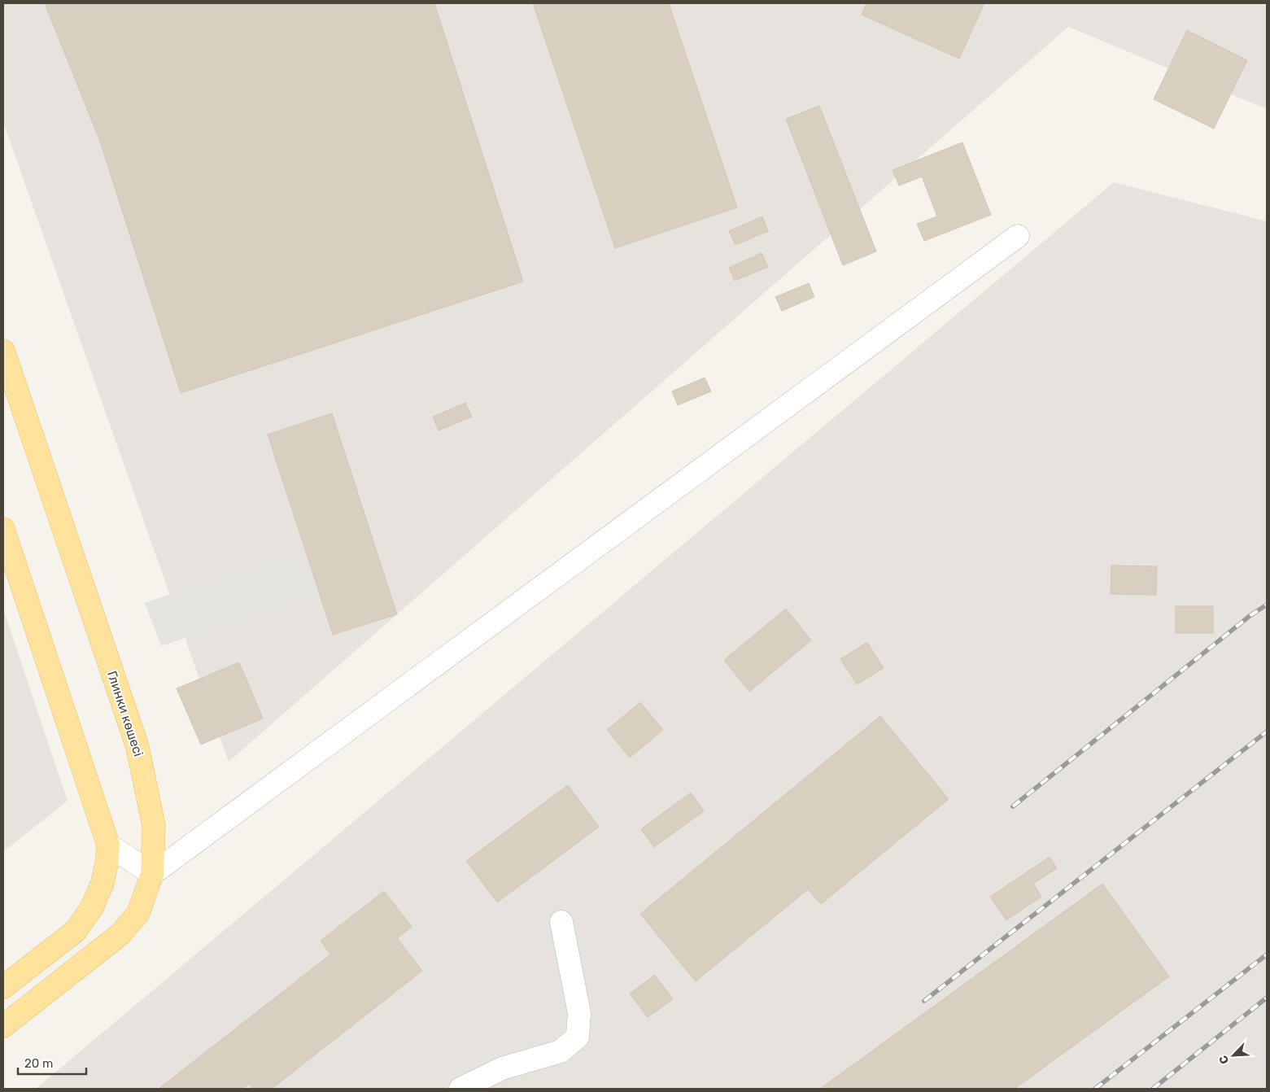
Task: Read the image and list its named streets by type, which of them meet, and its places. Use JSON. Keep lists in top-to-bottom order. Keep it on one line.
{"streets":{"main road":["Глинки көшесі"]},"scale_bar":"20 m","north":"bottom left"}
